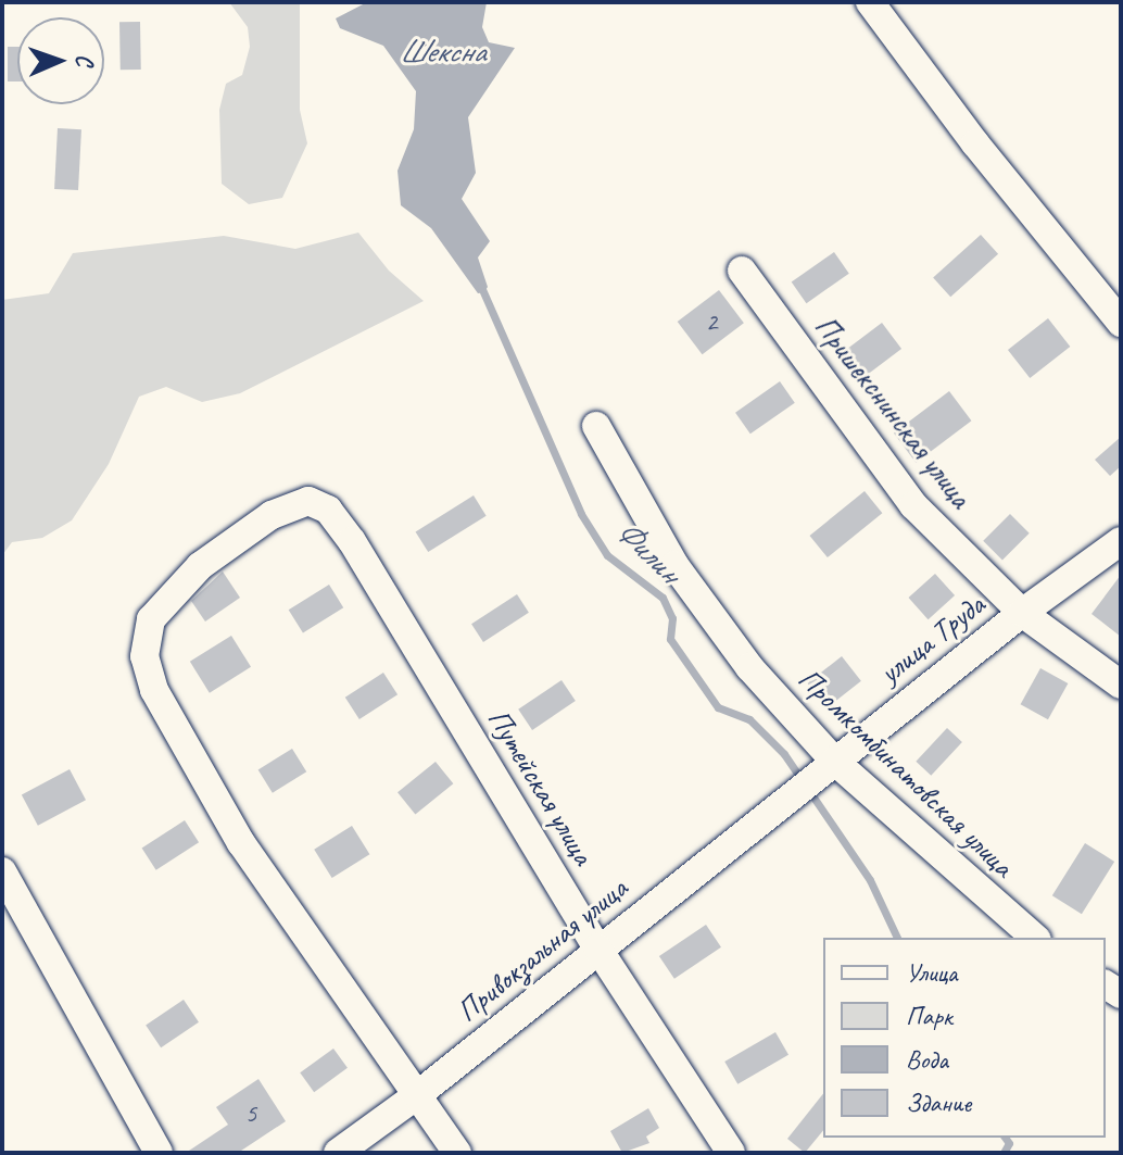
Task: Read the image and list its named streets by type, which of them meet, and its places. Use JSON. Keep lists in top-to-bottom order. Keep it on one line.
{"streets":{"street":["Пришекснинская улица","улица Труда","Промкомбинатовская улица","Путейская улица","Привокзальная улица"]},"crossings":[["Пришекснинская улица","улица Труда"],["улица Труда","Промкомбинатовская улица"],["улица Труда","Привокзальная улица"],["Путейская улица","Привокзальная улица"]],"water":["Шексна","Филин"],"house_numbers":["2","5"],"legend":["Улица","Парк","Вода","Здание"],"north":"right"}
